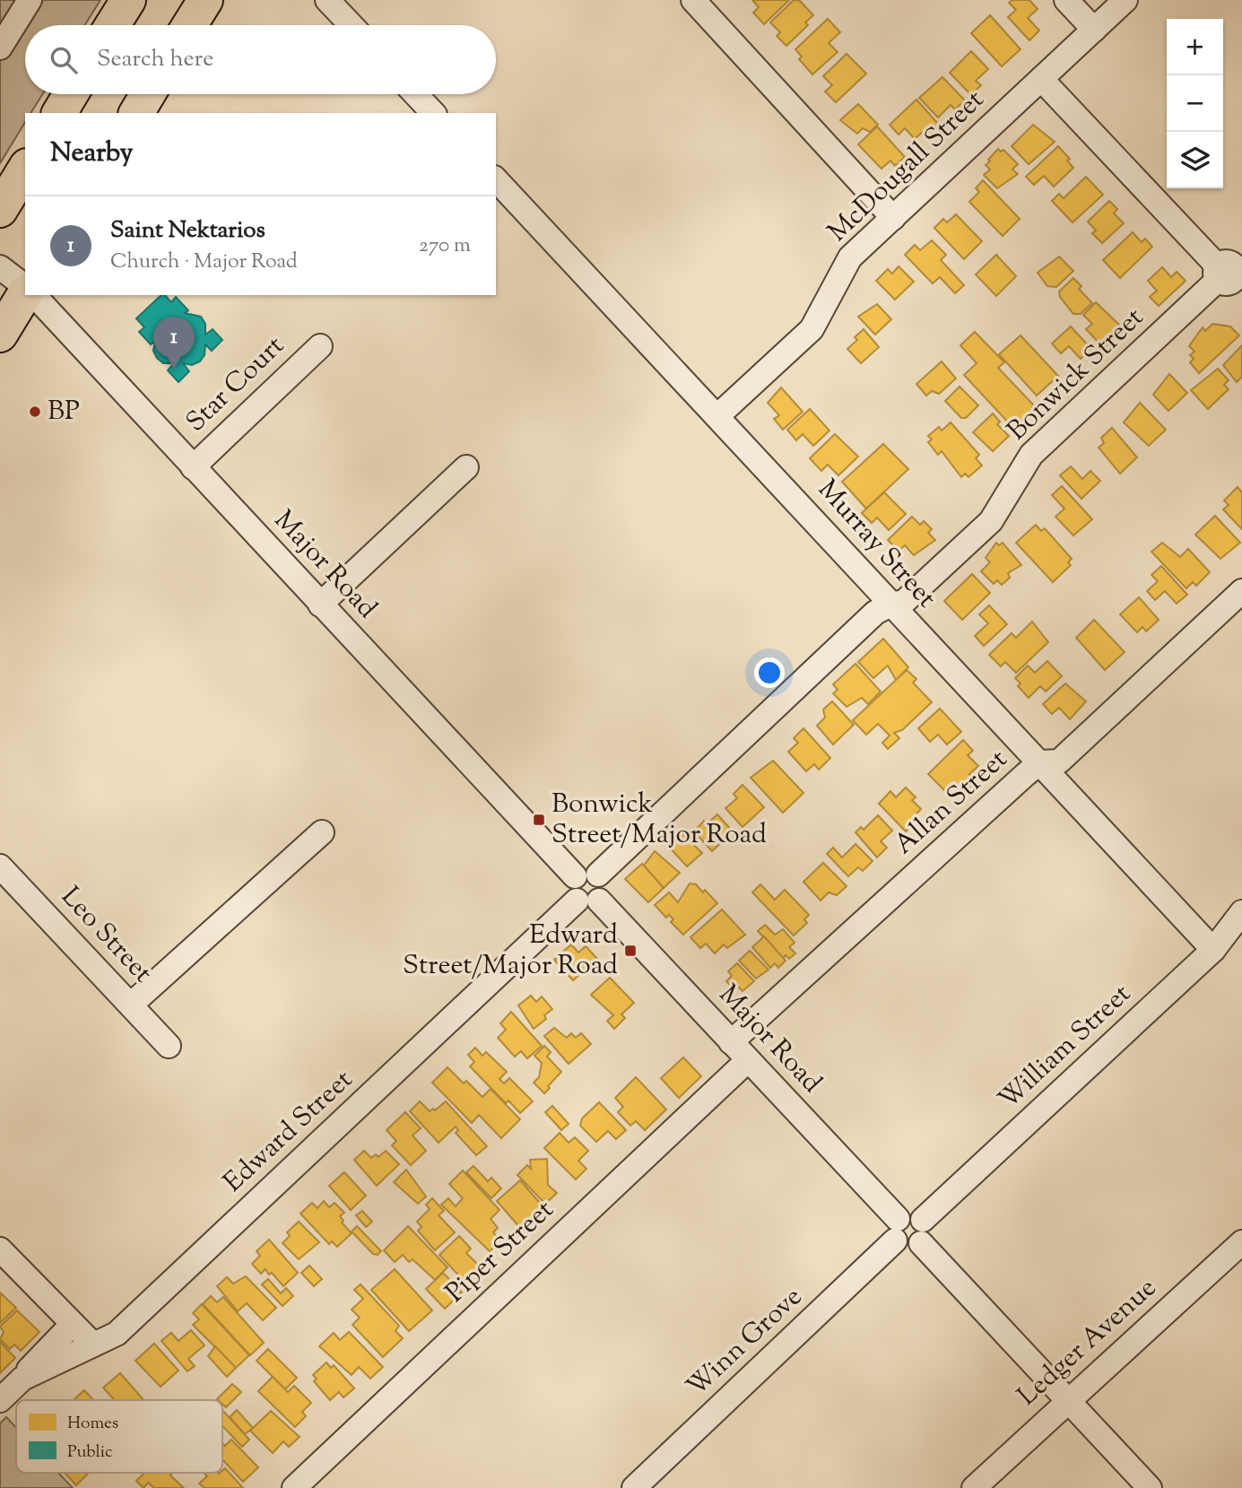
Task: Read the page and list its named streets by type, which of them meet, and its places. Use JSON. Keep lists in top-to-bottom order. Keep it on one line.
{"streets":{"street":["McDougall Street","Bonwick Street","Star Court","Murray Street","Major Road","Allan Street","Leo Street","William Street","Edward Street","Piper Street","Winn Grove","Ledger Avenue"]},"crossings":[["McDougall Street","Murray Street"],["Bonwick Street","Murray Street"],["Bonwick Street","Major Road"],["Bonwick Street","Edward Street"],["Star Court","Major Road"],["Murray Street","Allan Street"],["Murray Street","William Street"],["Major Road","Allan Street"],["Major Road","Edward Street"],["Major Road","Piper Street"],["Major Road","Winn Grove"]],"places":{"other":["BP"],"transit":["Bonwick Street/Major Road","Edward Street/Major Road"]},"legend":["Homes","Public"],"page":{"map_buttons":["+","−"],"search":"Search here","heading":"Nearby","list":[{"mark":"1","name":"Saint Nektarios","note":"Church · Major Road","value":"270 m"}],"pins":"1"}}
